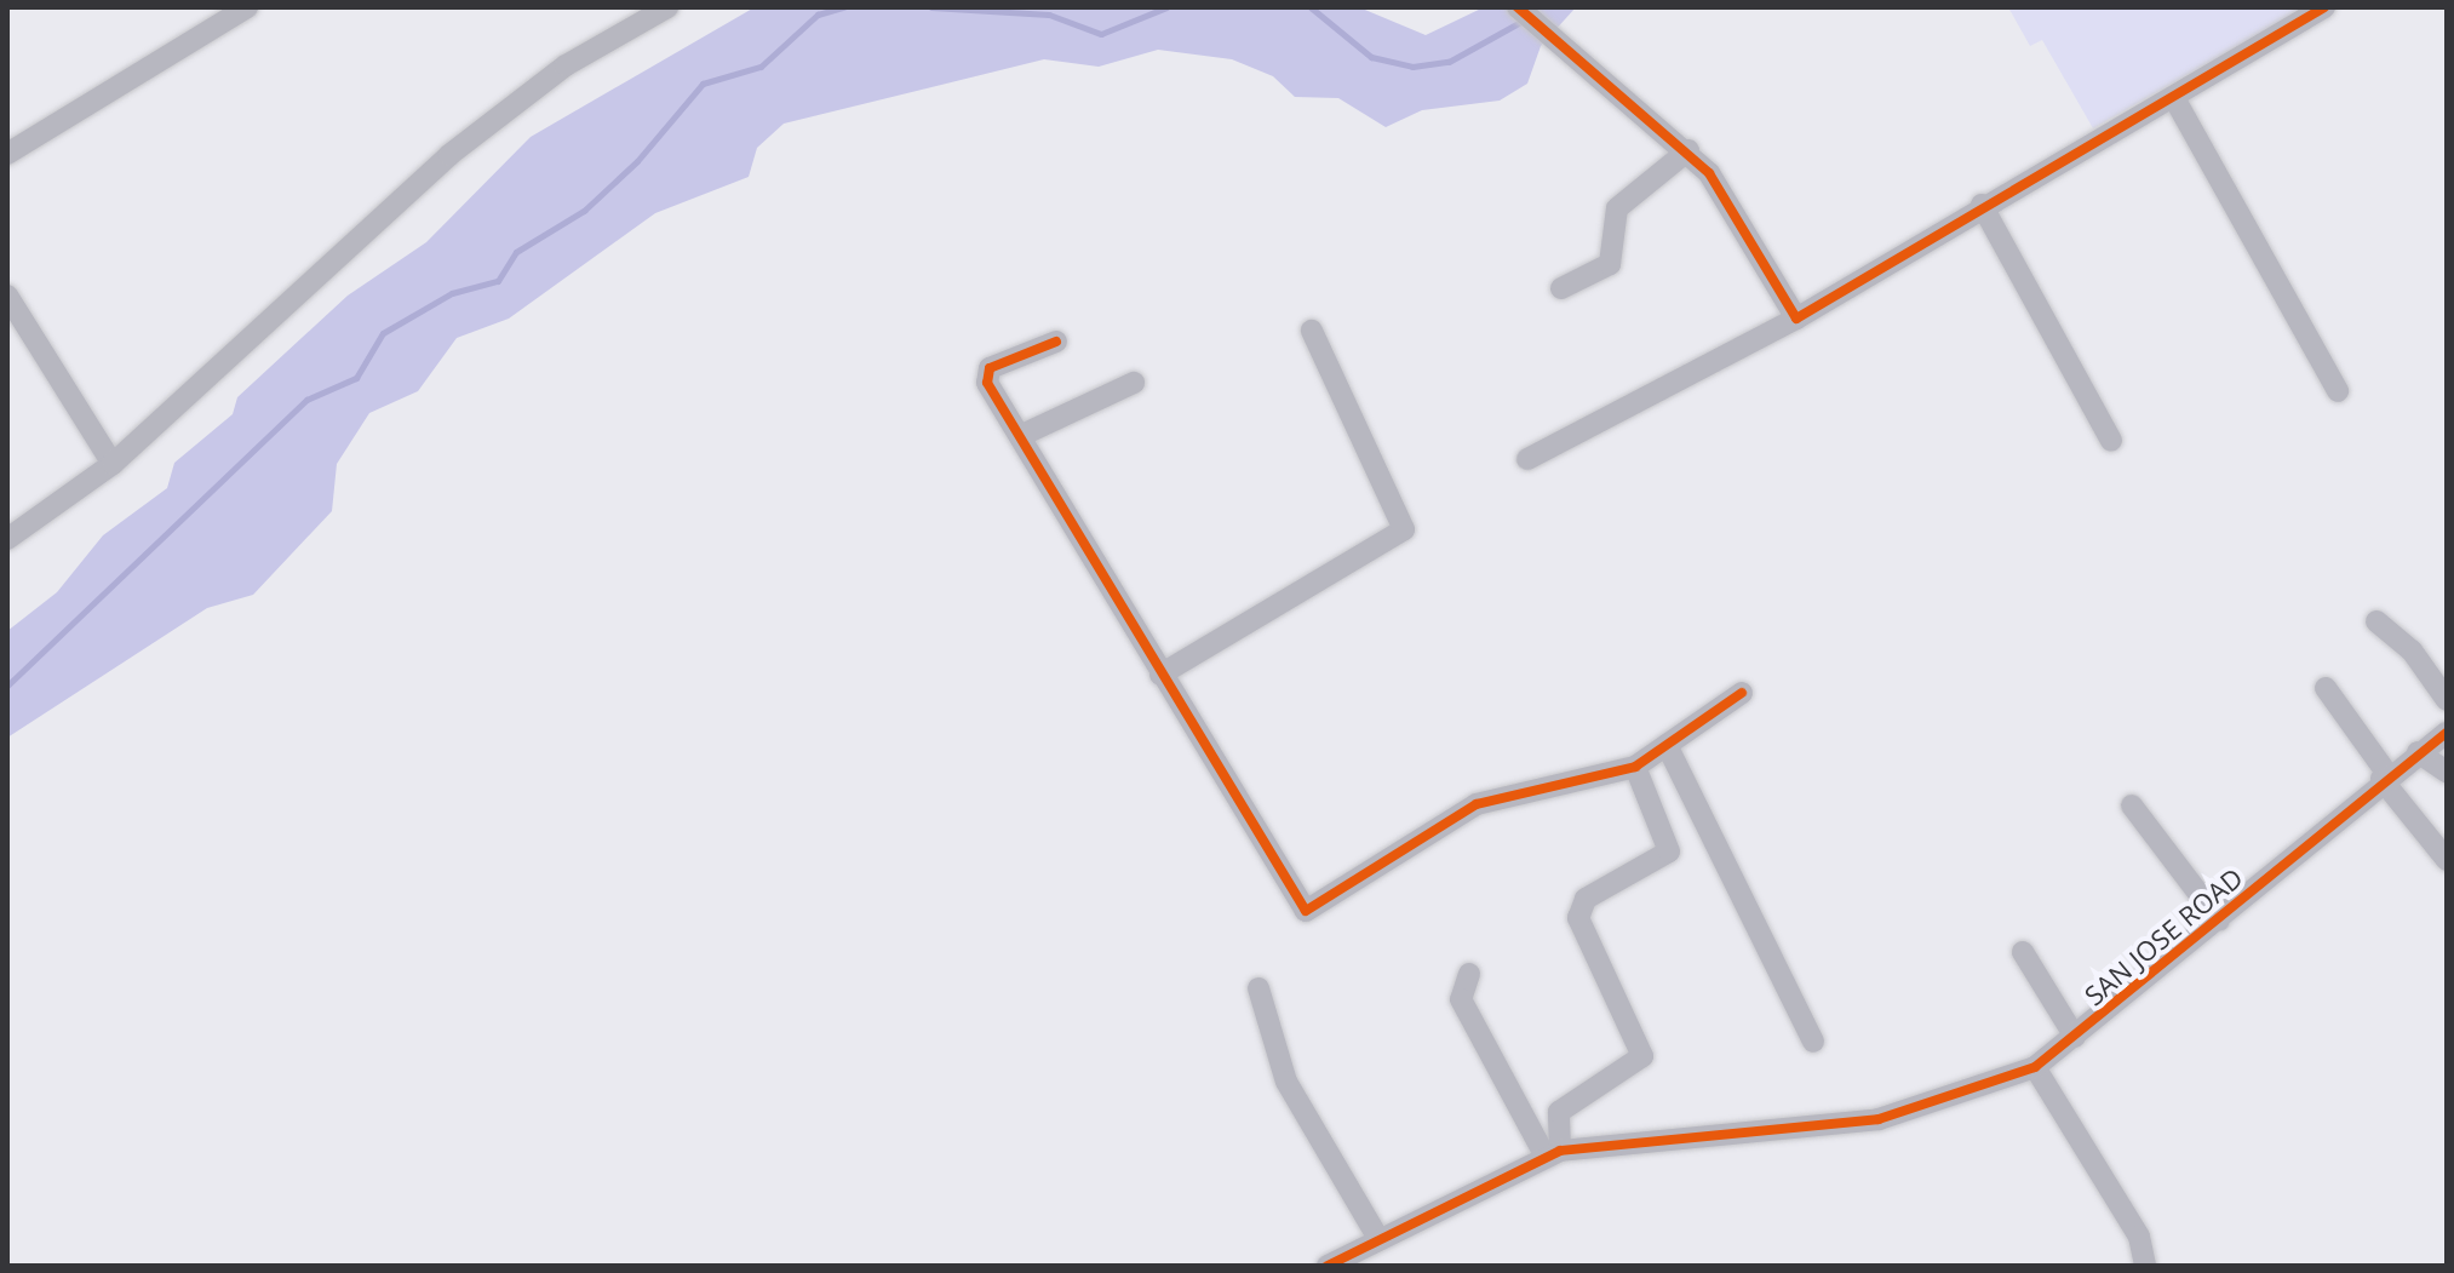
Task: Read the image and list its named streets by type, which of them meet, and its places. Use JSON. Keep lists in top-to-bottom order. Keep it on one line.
{"streets":{"street":["SAN JOSE ROAD"]}}
